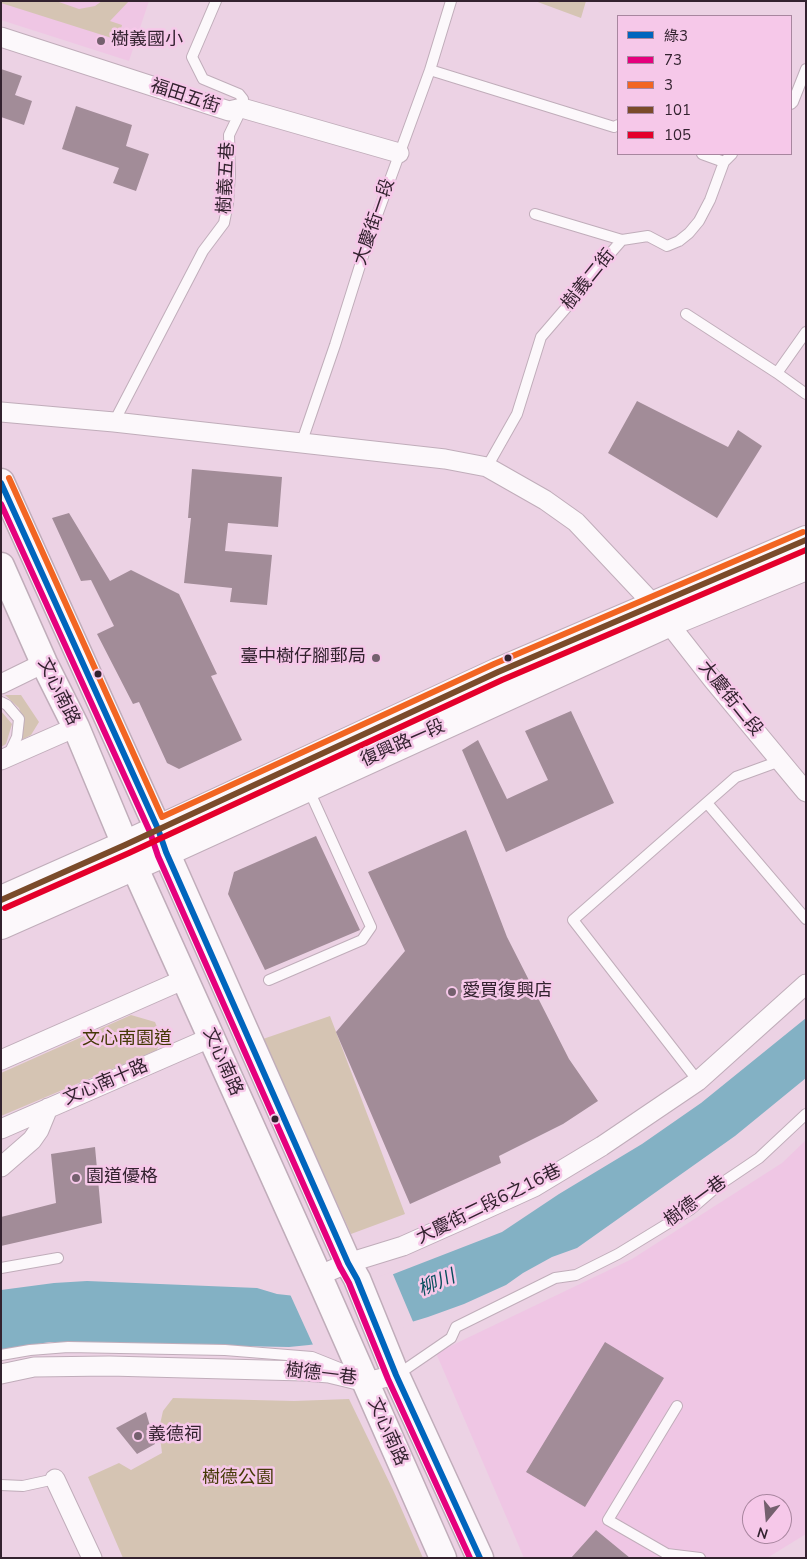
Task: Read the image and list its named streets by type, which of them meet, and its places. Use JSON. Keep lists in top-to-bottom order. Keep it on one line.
{"streets":{"main road":["文心南路","復興路一段"],"street":["福田五街","大慶街二段","文心南十路","樹德一巷","大慶街二段6之16巷"],"lane":["樹義五巷","大慶街一段","樹義二街"]},"crossings":[["福田五街","樹義五巷"],["福田五街","大慶街一段"],["文心南路","復興路一段"],["文心南路","文心南十路"],["文心南路","樹德一巷"],["文心南路","大慶街二段6之16巷"],["大慶街二段","復興路一段"]],"water":["柳川"],"parks":["文心南園道","樹德公園"],"places":["樹義國小","臺中樹仔腳郵局","愛買復興店","園道優格","義德祠"],"lines":["transit line 3","transit line 綠3","transit line 73","transit line 101","transit line 105"],"legend":["綠3","73","3","101","105"],"north":"bottom"}
